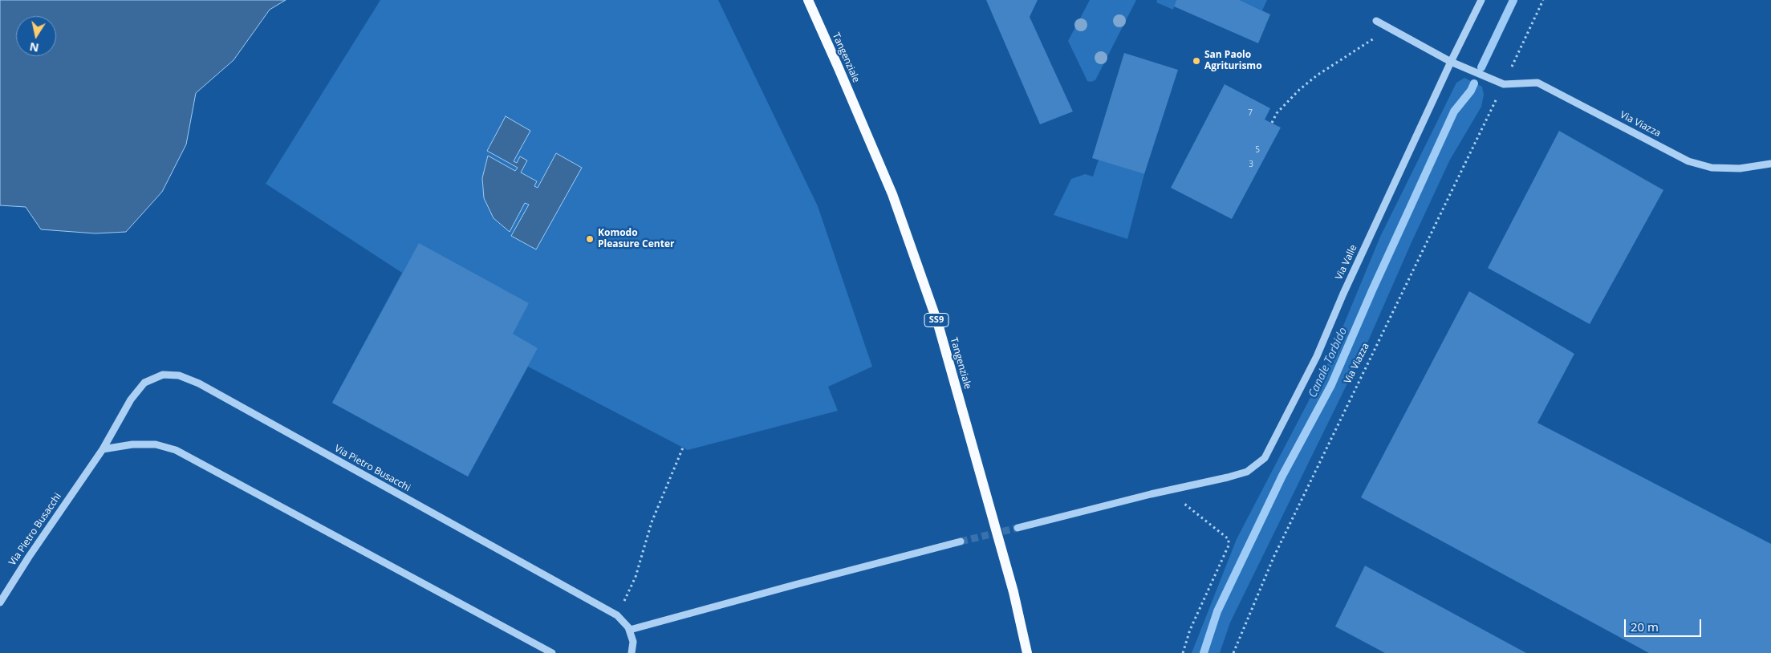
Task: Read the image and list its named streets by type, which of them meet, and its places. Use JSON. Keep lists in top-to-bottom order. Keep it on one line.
{"streets":{"main road":["Tangenziale","SS9"],"street":["Via Viazza","Via Valle","Via Pietro Busacchi"]},"crossings":[["Via Viazza","Via Valle"]],"water":["Canale Torbido"],"places":["San Paolo Agriturismo","Komodo Pleasure Center"],"house_numbers":["7","5","3"],"scale_bar":"20 m","north":"bottom"}
